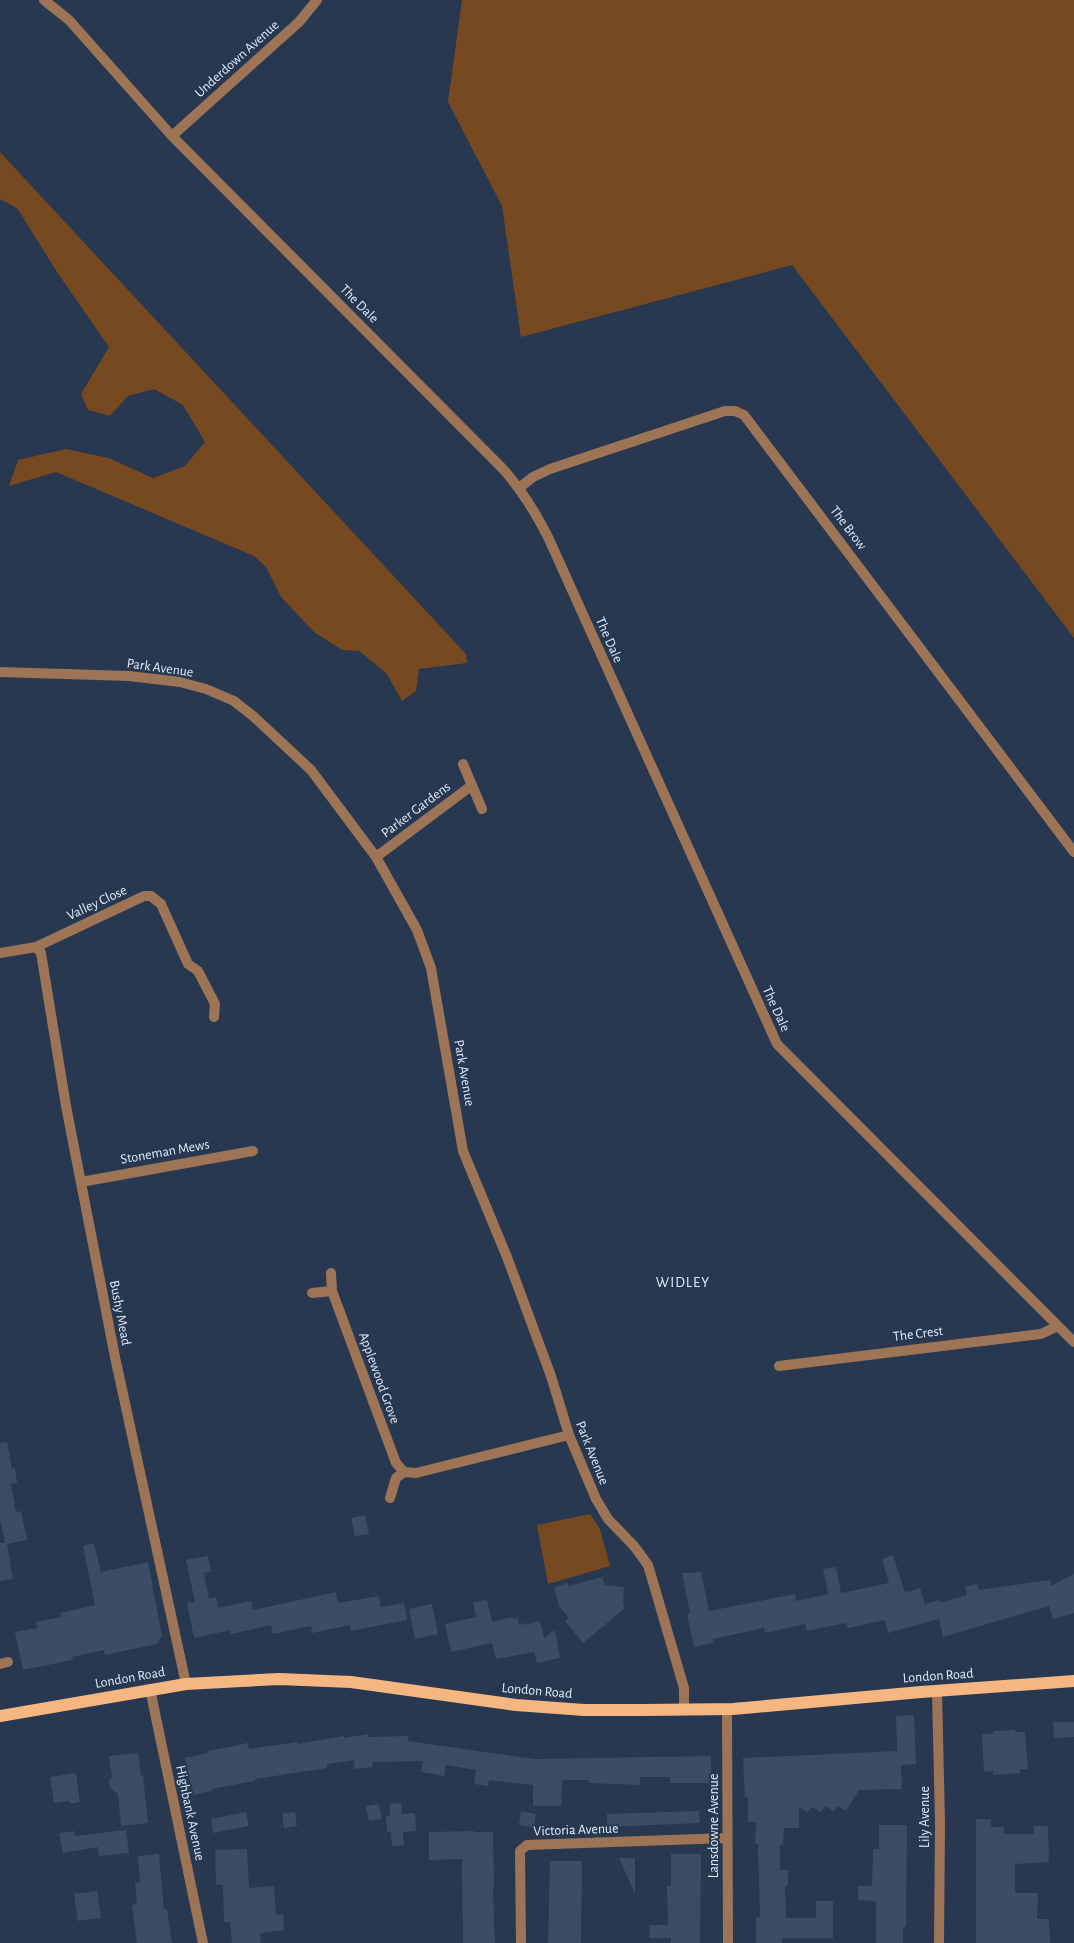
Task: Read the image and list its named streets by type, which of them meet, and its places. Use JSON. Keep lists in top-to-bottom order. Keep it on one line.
{"streets":{"main road":["London Road"],"street":["Underdown Avenue","The Dale","The Brow","Park Avenue","Parker Gardens","Valley Close","Stoneman Mews","Bushy Mead","The Crest","Applewood Grove","Highbank Avenue","Lily Avenue","Lansdowne Avenue","Victoria Avenue"]},"crossings":[["Underdown Avenue","The Dale"],["The Dale","The Brow"],["The Dale","The Crest"],["Park Avenue","Parker Gardens"],["Park Avenue","London Road"],["Valley Close","Bushy Mead"],["Stoneman Mews","Bushy Mead"],["Bushy Mead","London Road"],["London Road","Highbank Avenue"],["London Road","Lily Avenue"],["London Road","Lansdowne Avenue"],["Lansdowne Avenue","Victoria Avenue"]],"districts":["WIDLEY"]}
